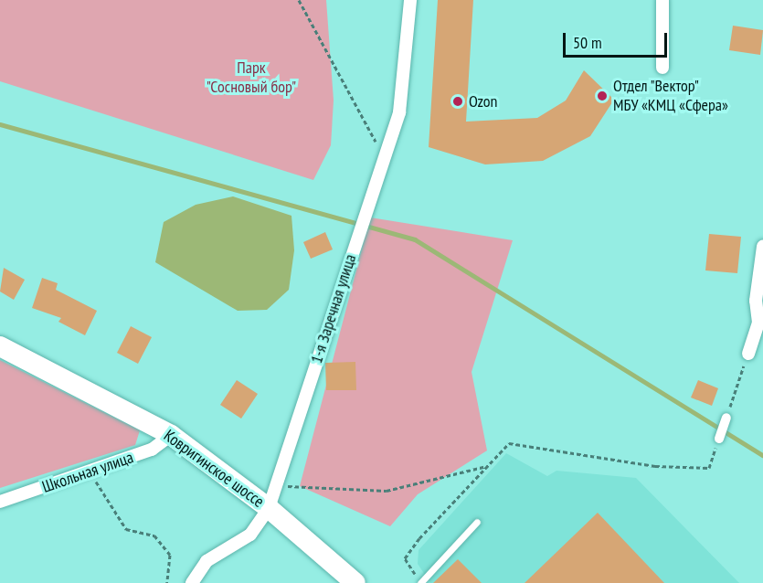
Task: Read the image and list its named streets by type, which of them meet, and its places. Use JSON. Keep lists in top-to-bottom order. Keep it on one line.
{"streets":{"main road":["Ковригинское шоссе"],"street":["1-я Заречная улица","Школьная улица"]},"crossings":[["1-я Заречная улица","Ковригинское шоссе"],["Ковригинское шоссе","Школьная улица"]],"parks":["Парк \"Сосновый бор\""],"places":["Отдел \"Вектор\" МБУ «КМЦ «Сфера»","Ozon"],"scale_bar":"50 m"}
